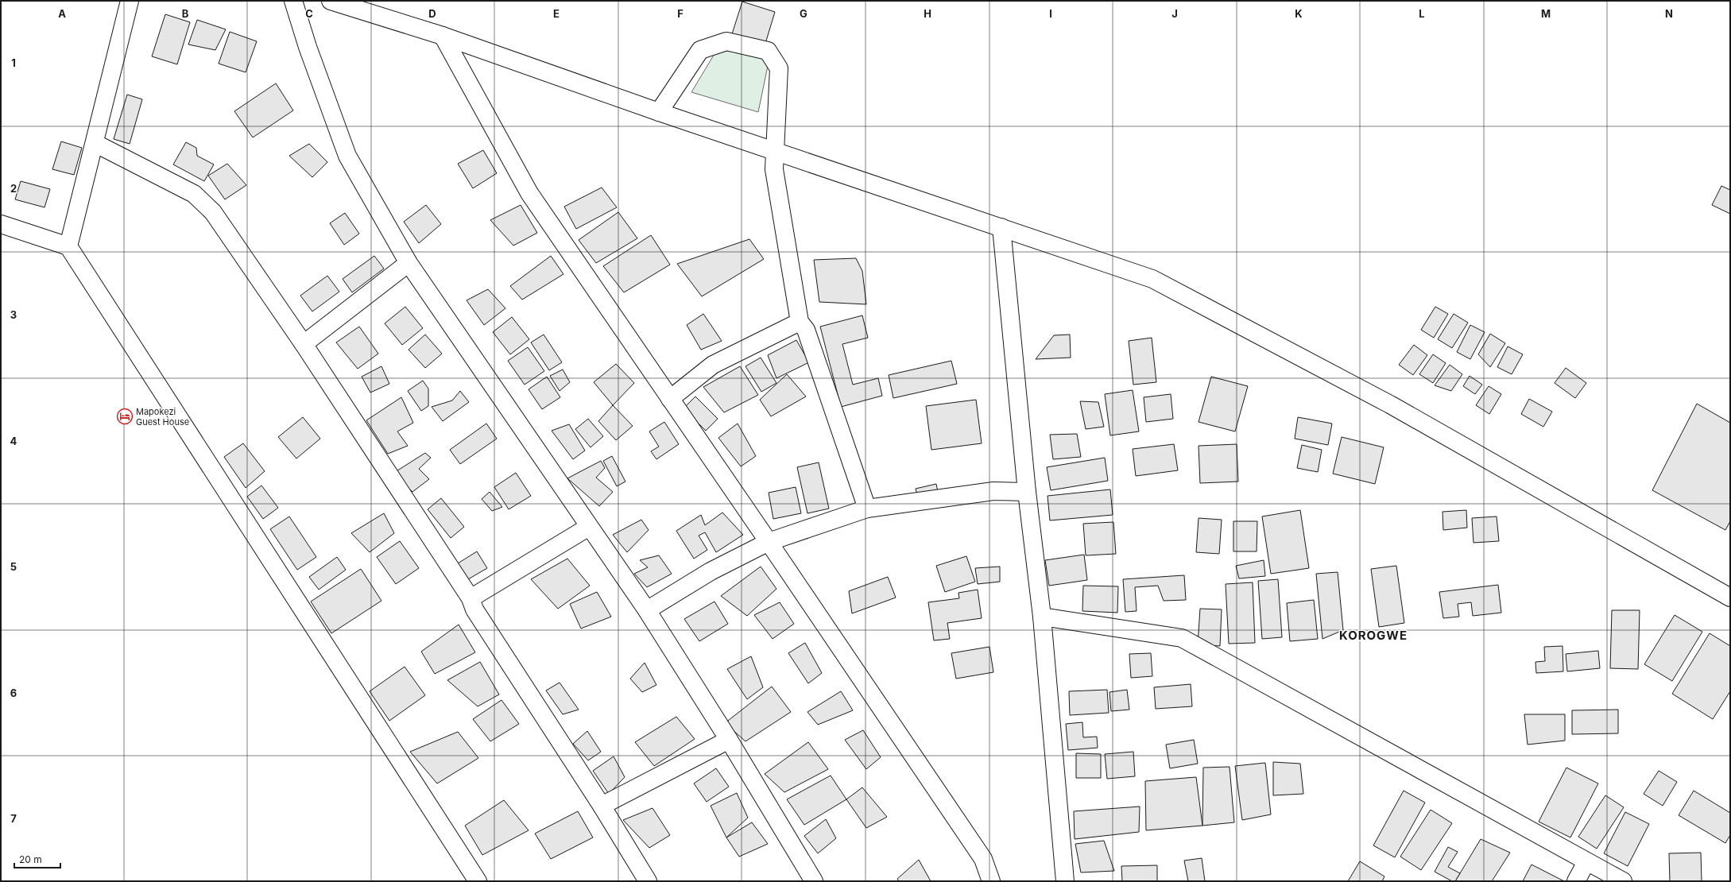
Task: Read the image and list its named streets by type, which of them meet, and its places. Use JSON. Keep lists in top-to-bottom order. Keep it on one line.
{"districts":["KOROGWE"],"places":{"hotel":["Mapokezi Guest House"]},"scale_bar":"20 m","grid":{"columns":["A","B","C","D","E","F","G","H","I","J","K","L","M","N"],"rows":["1","2","3","4","5","6","7"]}}
